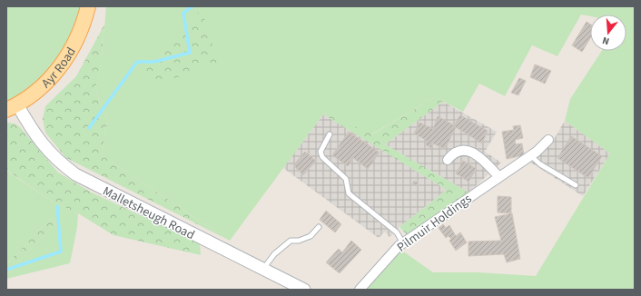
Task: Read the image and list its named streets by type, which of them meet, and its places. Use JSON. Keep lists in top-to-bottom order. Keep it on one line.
{"streets":{"main road":["Ayr Road"],"street":["Malletsheugh Road","Pilmuir Holdings"]},"crossings":[["Ayr Road","Malletsheugh Road"]],"north":"bottom"}
